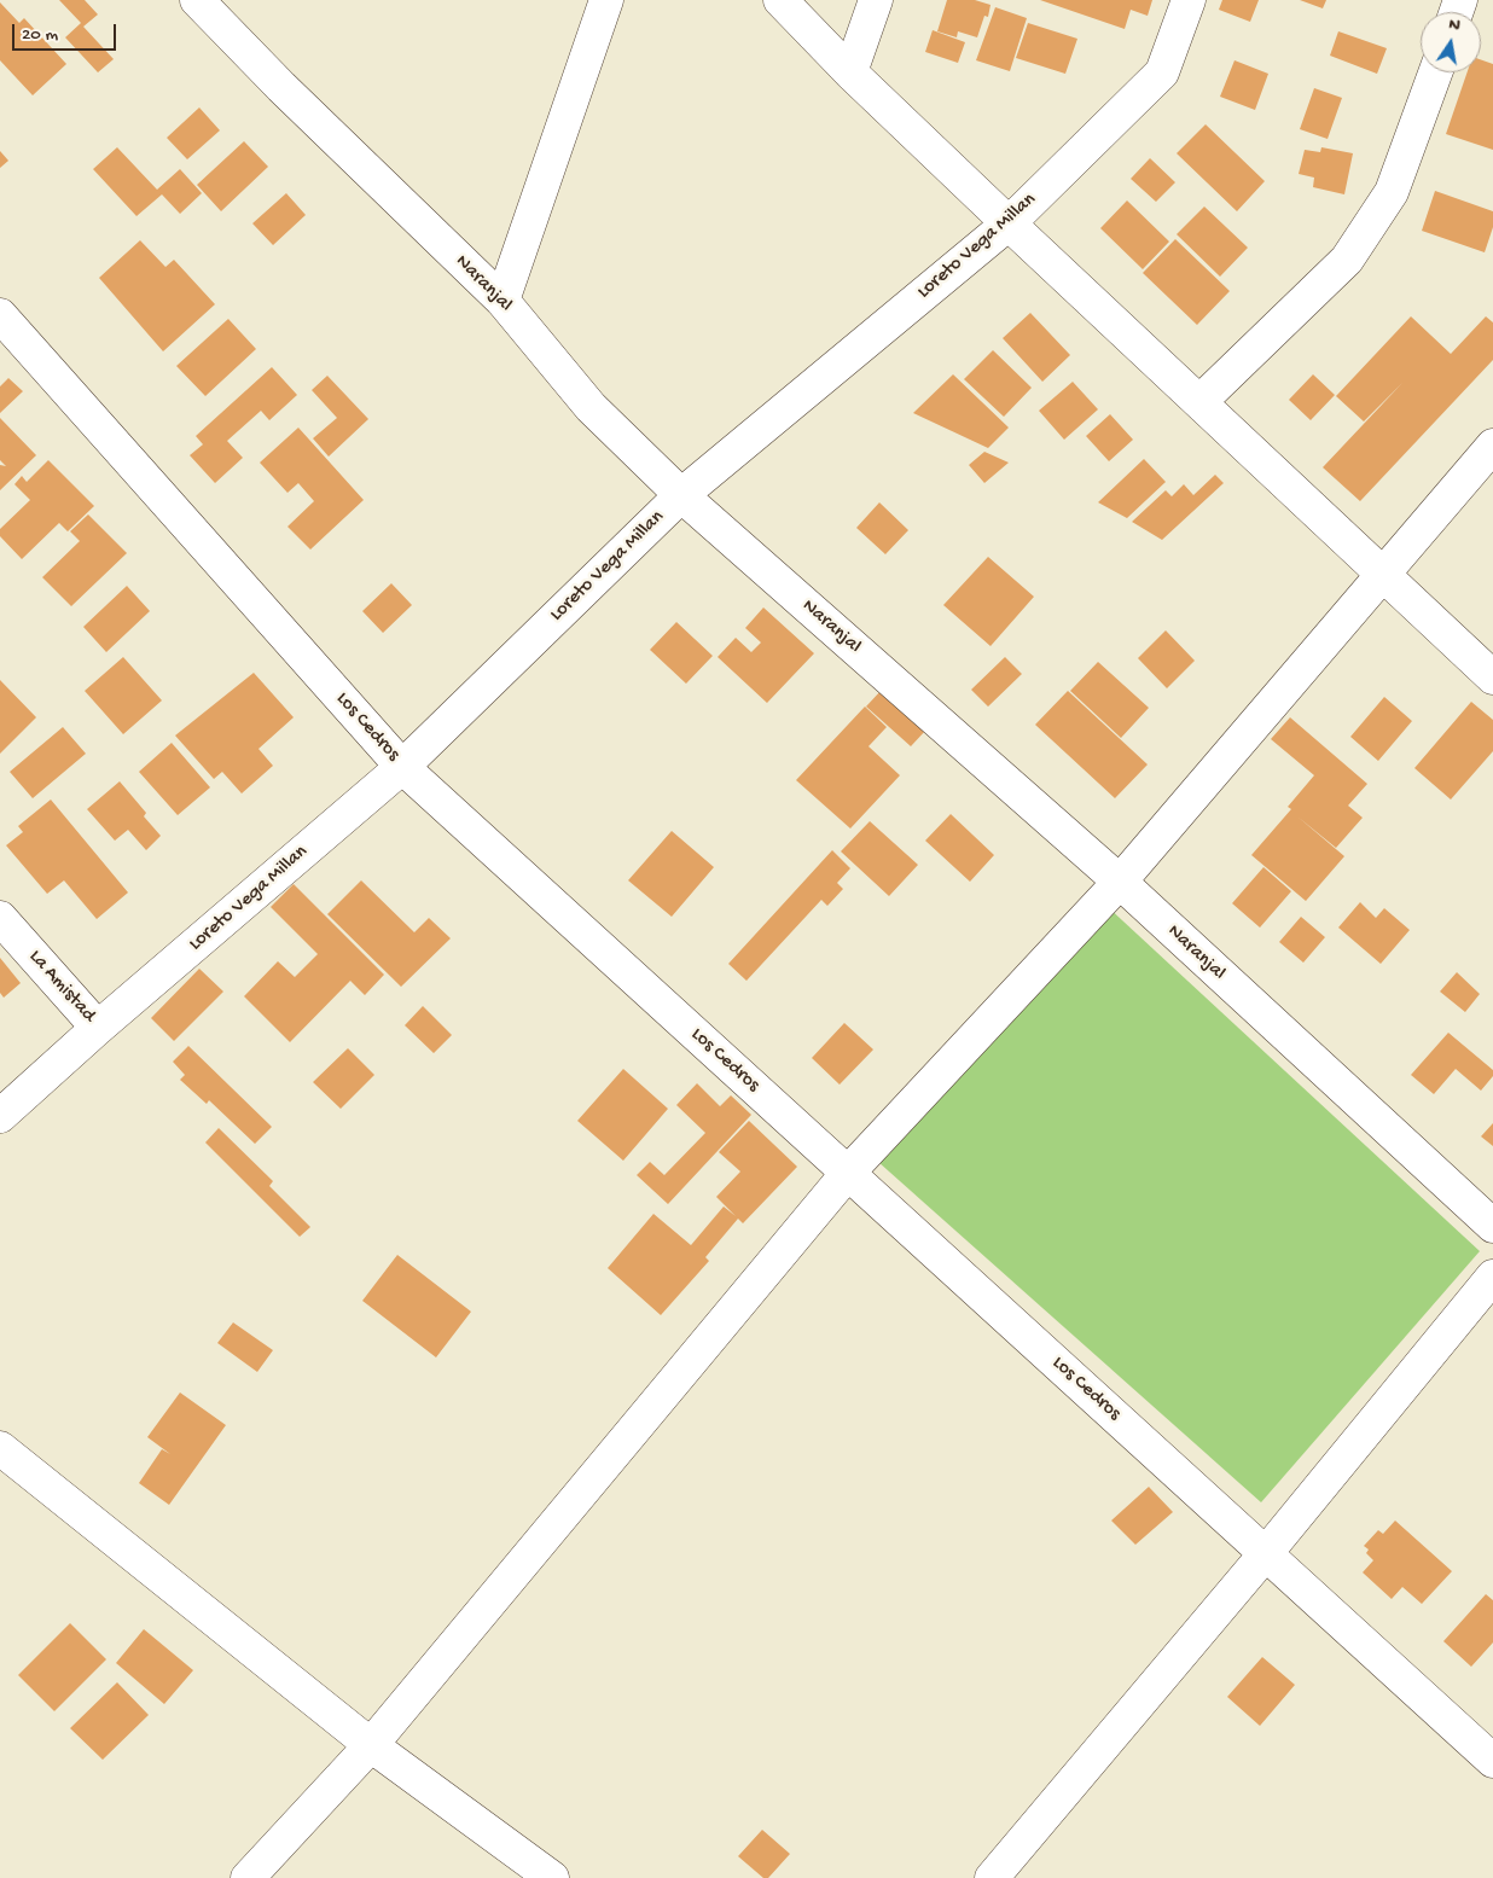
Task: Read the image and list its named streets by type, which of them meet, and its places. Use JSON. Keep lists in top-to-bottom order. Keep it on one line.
{"streets":{"street":["Loreto Vega Millan","Naranjal","Los Cedros","La Amistad"]},"crossings":[["Loreto Vega Millan","Naranjal"],["Loreto Vega Millan","Los Cedros"],["Loreto Vega Millan","La Amistad"]],"scale_bar":"20 m","north":"top"}
